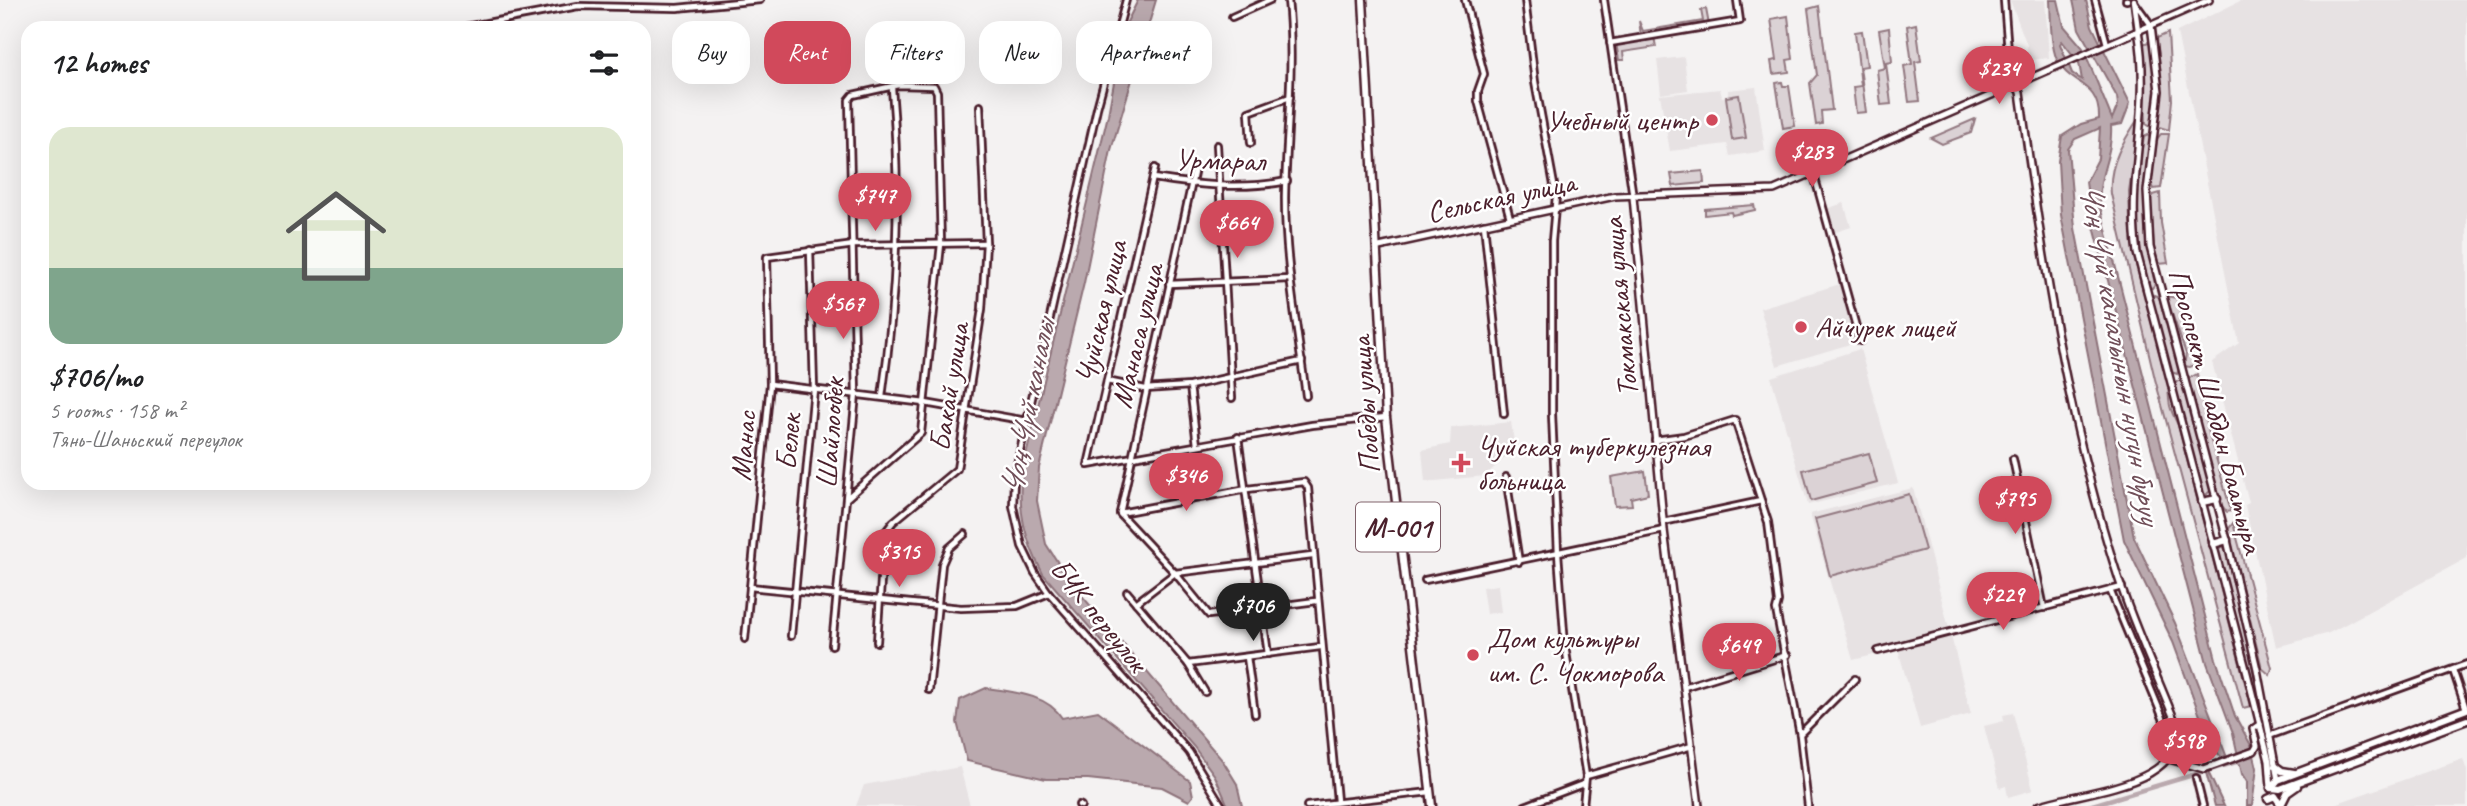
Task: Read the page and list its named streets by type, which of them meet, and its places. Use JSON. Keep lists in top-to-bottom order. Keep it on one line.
{"streets":{"main road":["Сельская улица","Токмакская улица","Победы улица","Проспект Шабдан Баатыра","М-001"],"street":["Урмарал","Чуйская улица","Манаса улица","Бакай улица","Шайлообек","Белек","Манас","БЧК переулок"]},"crossings":[["Урмарал","Чуйская улица"],["Урмарал","Манаса улица"],["Сельская улица","Токмакская улица"],["Сельская улица","Победы улица"],["Сельская улица","Проспект Шабдан Баатыра"],["Чуйская улица","Манаса улица"],["Белек","Манас"]],"water":["Чоң Чүй каналынын нугун буруу","Чоң Чүй каналы"],"places":{"other":["Учебный центр","Айчурек лицей","Дом культуры им. С. Чокморова"],"health":["Чуйская туберкулезная больница"]},"page":{"chip":["Buy","Rent","Filters","New","Apartment"],"heading":"12 homes","price":["$234","$283","$747","$664","$567","$346","$795","$315","$229","$706","$649","$598"],"list":[{"name":"$706/mo","note":"5 rooms · 158 m² · Тянь-Шаньский переулок"}]}}
